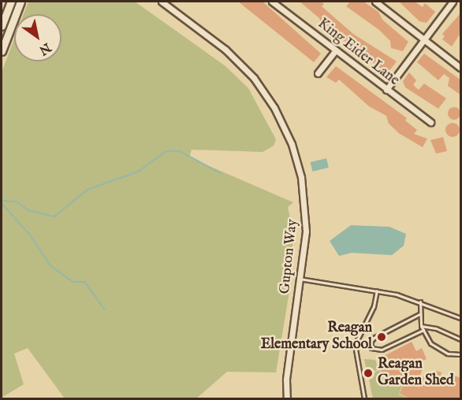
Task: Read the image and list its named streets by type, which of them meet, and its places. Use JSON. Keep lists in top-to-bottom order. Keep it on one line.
{"streets":{"street":["King Eider Lane","Gupton Way"]},"places":["Reagan Elementary School","Reagan Garden Shed"],"north":"bottom right"}
